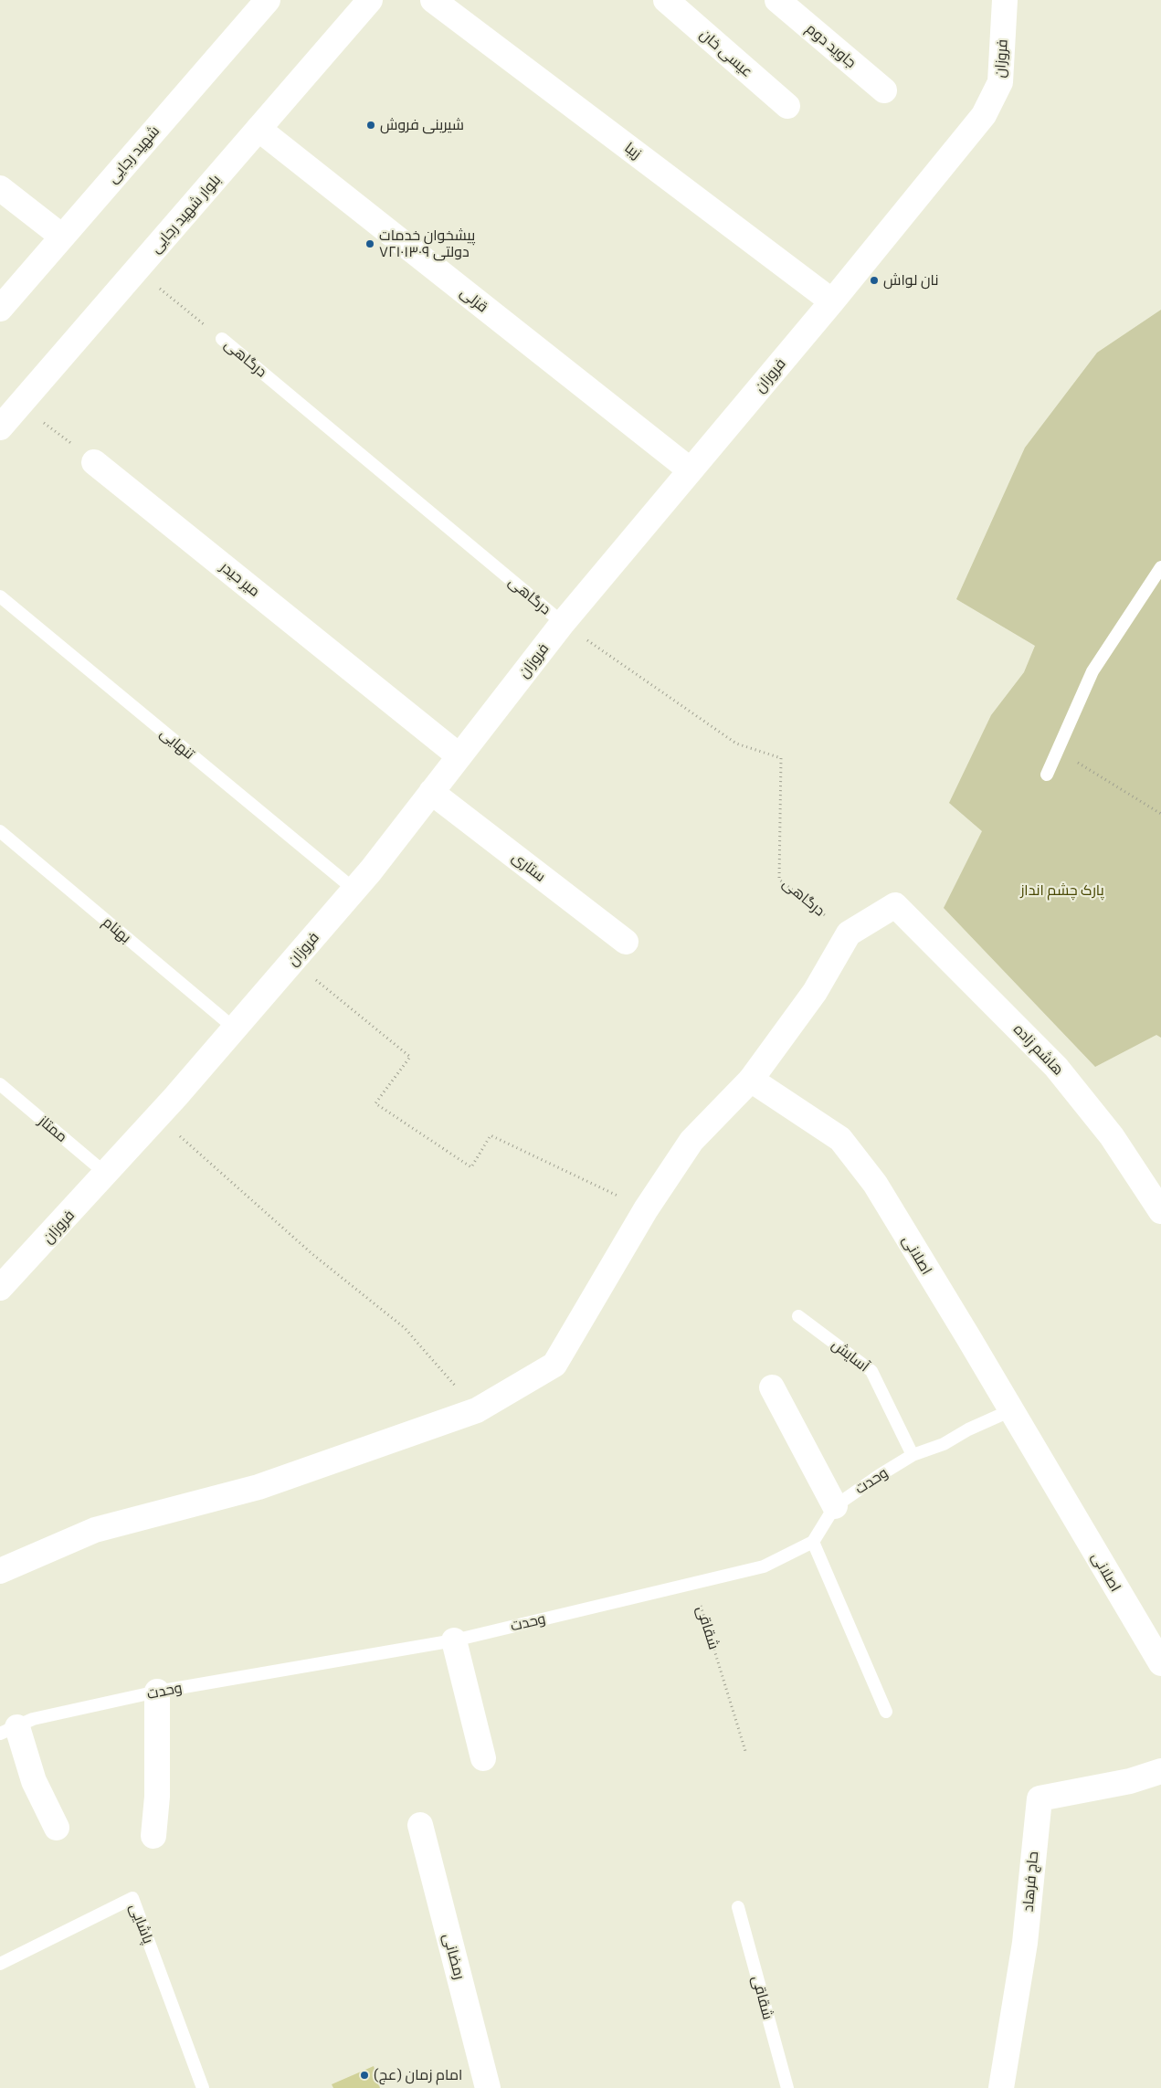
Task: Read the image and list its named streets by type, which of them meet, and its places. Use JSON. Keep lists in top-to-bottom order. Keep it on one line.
{"streets":{"main road":["جاوید دوم","عیسی خان","فروزان","زیبا","شهید رجایی","بلوار شهید رجایی","قزلی","میر حیدر","ستاری","هاشم زاده","اصلانی","حاج فرهاد","رمضانی"],"lane":["درگاهی","تنهایی","بهنام","ممتاز","آسایش","وحدت","شقاقی","پاشایی"]},"crossings":[["فروزان","زیبا"],["فروزان","قزلی"],["فروزان","درگاهی"],["فروزان","میر حیدر"],["فروزان","تنهایی"],["فروزان","ستاری"],["فروزان","بهنام"],["فروزان","ممتاز"],["بلوار شهید رجایی","قزلی"],["بلوار شهید رجایی","درگاهی"],["درگاهی","هاشم زاده"],["اصلانی","وحدت"],["آسایش","وحدت"],["وحدت","شقاقی"]],"parks":["پارک چشم انداز"],"places":["شیرینی فروش","پیشخوان خدمات دولتی ۷۲۱۰۱۳۰۹","نان لواش","امام زمان (عج)"]}
